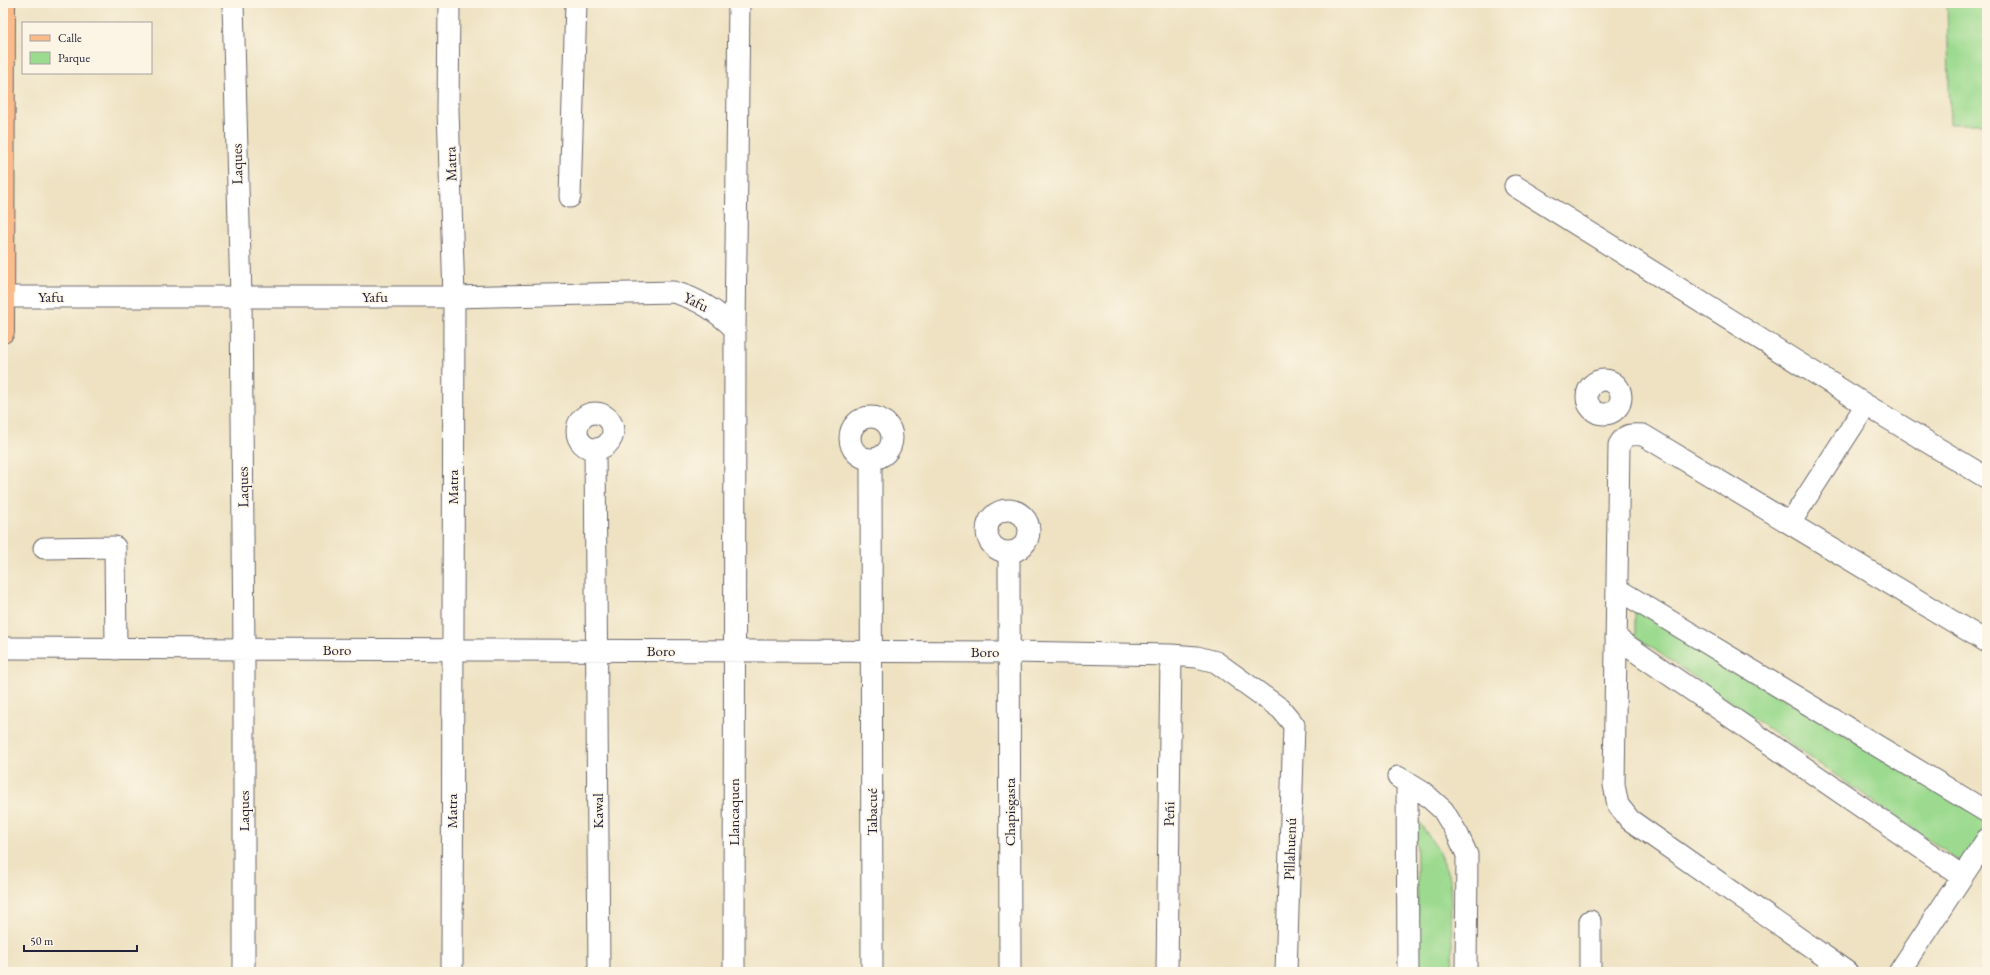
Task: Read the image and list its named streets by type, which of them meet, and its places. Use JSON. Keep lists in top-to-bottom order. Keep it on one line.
{"streets":{"street":["Laques","Matra","Yafu","Boro","Kawal","Llancaquen","Tabacué","Chapisgasta","Peñi","Pillahuenú"]},"crossings":[["Laques","Yafu"],["Laques","Boro"],["Matra","Yafu"],["Matra","Boro"],["Yafu","Llancaquen"],["Boro","Kawal"],["Boro","Llancaquen"],["Boro","Tabacué"],["Boro","Chapisgasta"],["Boro","Peñi"],["Boro","Pillahuenú"]],"legend":["Calle","Parque"],"scale_bar":"50 m"}
